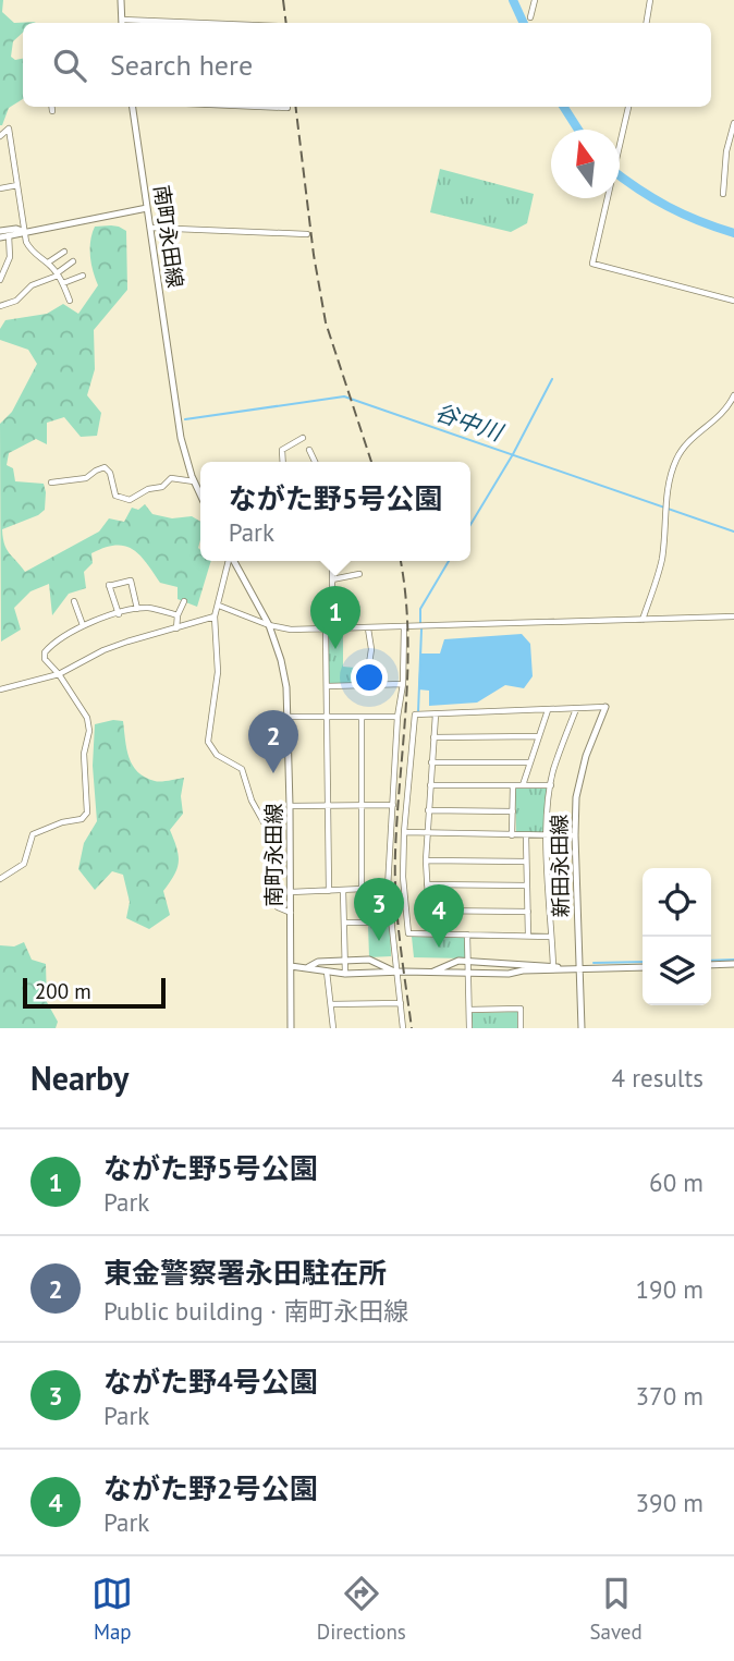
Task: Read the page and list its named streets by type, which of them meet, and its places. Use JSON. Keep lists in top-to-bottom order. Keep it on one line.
{"streets":{"street":["南町永田線","新田永田線"]},"water":["谷中川"],"scale_bar":"200 m","north":"top","page":{"search":"Search here","popup":["ながた野5号公園","Park"],"pins":["1","2","3","4"],"scale":"200 m","heading":["Nearby","4 results"],"list":[{"mark":"1","name":"ながた野5号公園","note":"Park","value":"60 m"},{"mark":"2","name":"東金警察署永田駐在所","note":"Public building · 南町永田線","value":"190 m"},{"mark":"3","name":"ながた野4号公園","note":"Park","value":"370 m"},{"mark":"4","name":"ながた野2号公園","note":"Park","value":"390 m"}],"nav":["Map","Directions","Saved"]}}
